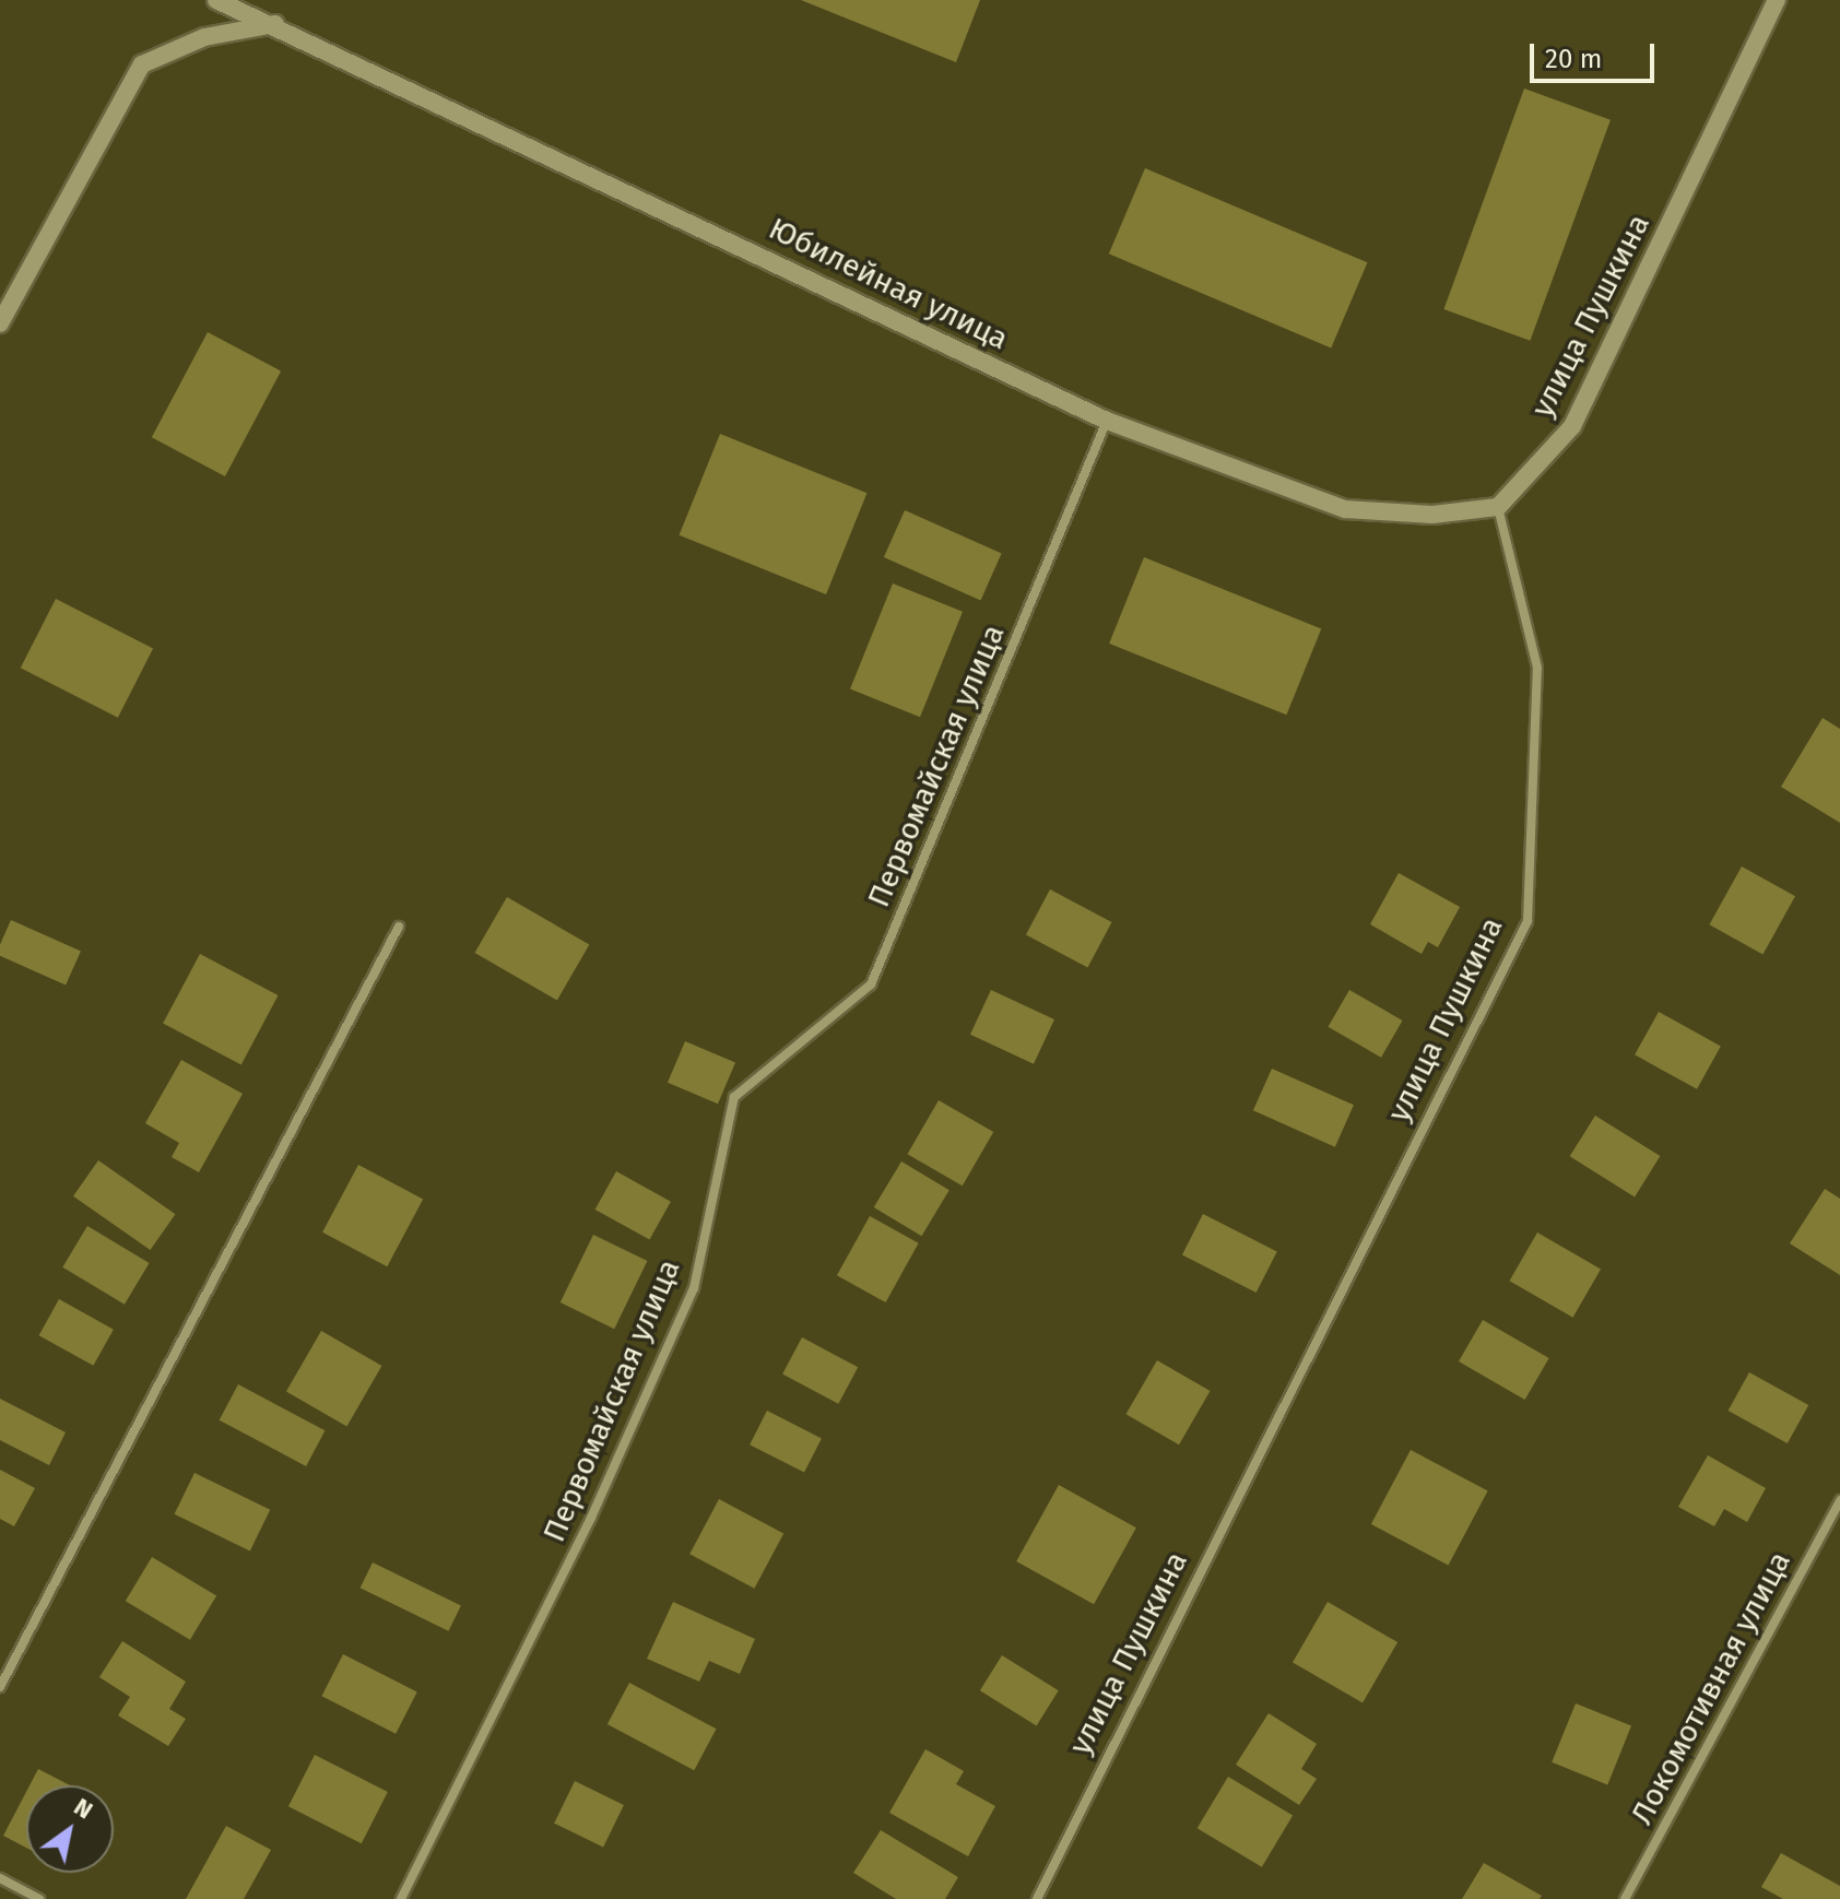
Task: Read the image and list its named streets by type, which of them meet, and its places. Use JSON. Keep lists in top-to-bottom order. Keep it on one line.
{"streets":{"main road":["Юбилейная улица","улица Пушкина"],"street":["Первомайская улица","Локомотивная улица"]},"crossings":[["Юбилейная улица","улица Пушкина"],["Юбилейная улица","Первомайская улица"]],"scale_bar":"20 m","north":"top right"}
